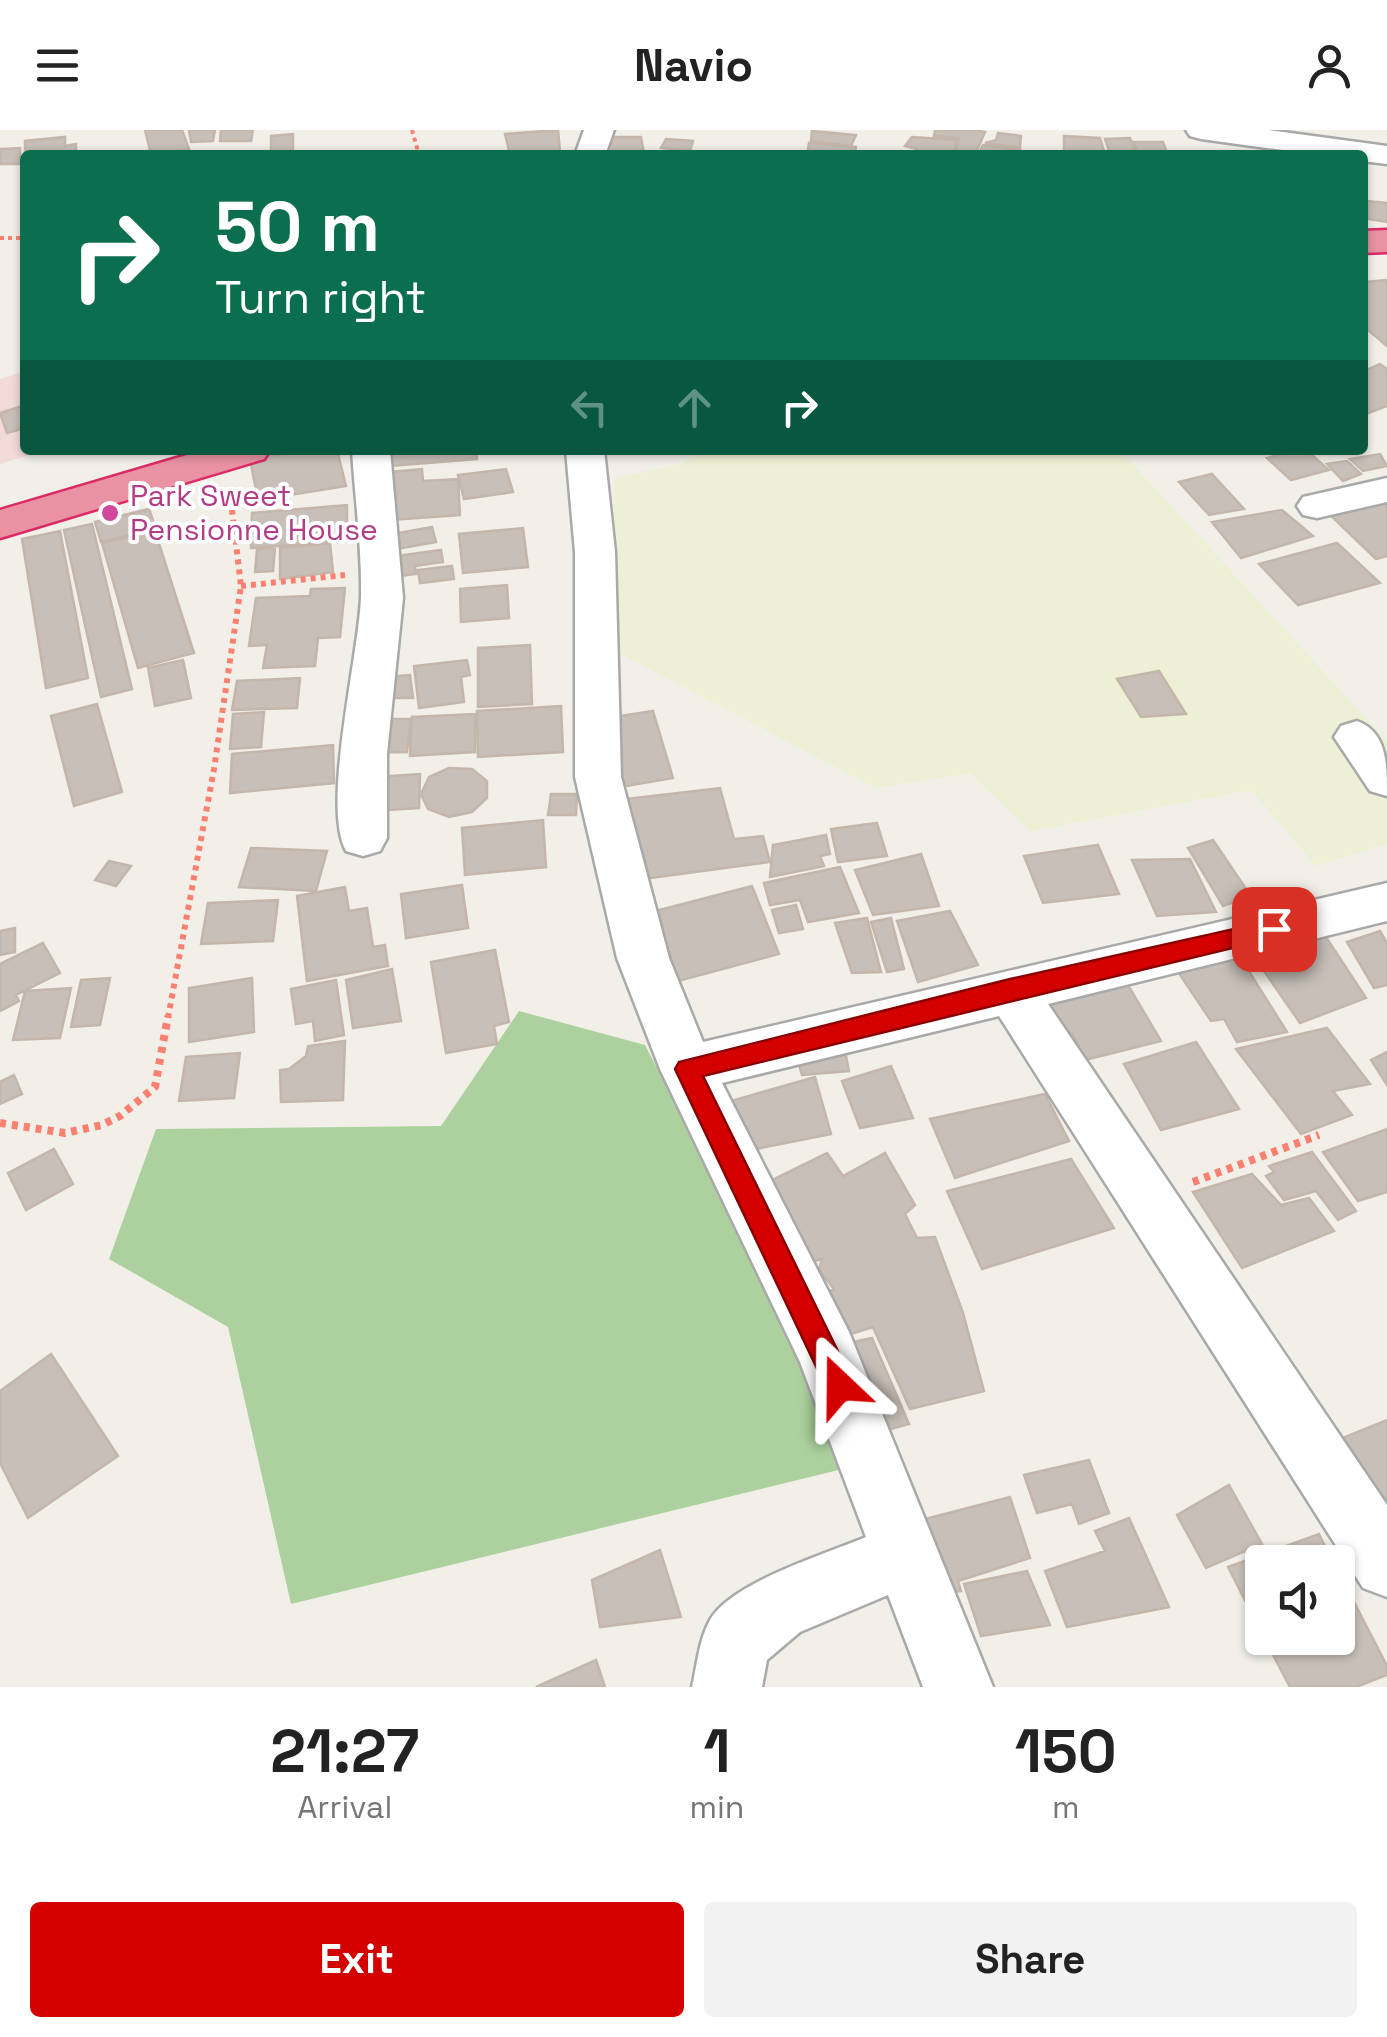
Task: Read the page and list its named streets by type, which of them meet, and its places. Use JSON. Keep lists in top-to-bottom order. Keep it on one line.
{"places":["Park Sweet Pensionne House"],"page":{"header":"Navio","turn":["50 m","Turn right"],"eta":["21:27","Arrival","1","min","150","m"],"buttons":["Exit","Share"]}}
